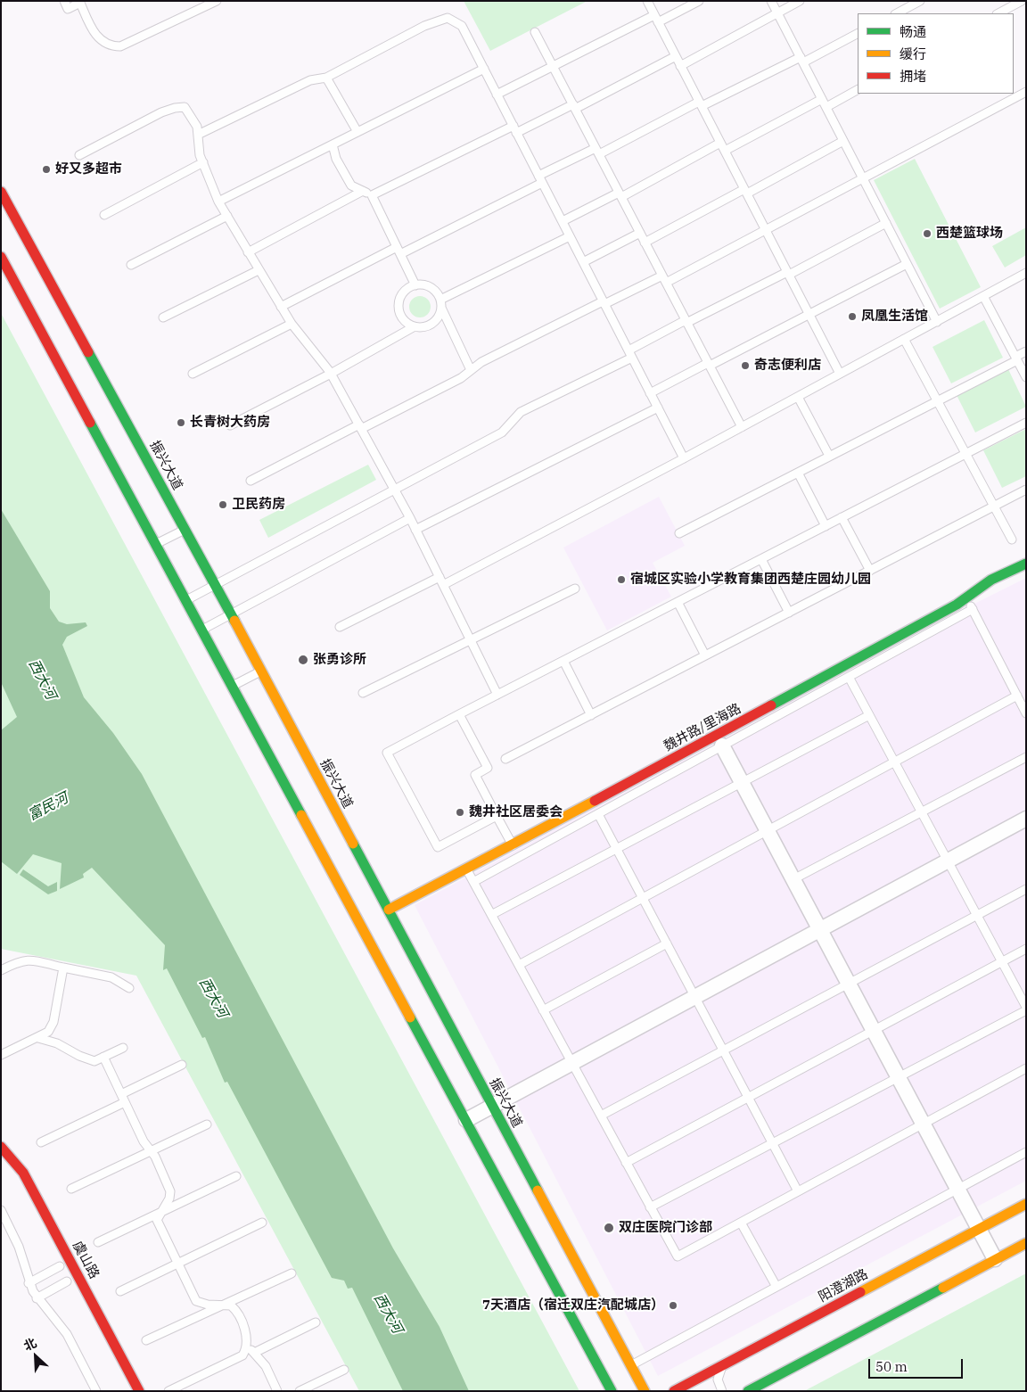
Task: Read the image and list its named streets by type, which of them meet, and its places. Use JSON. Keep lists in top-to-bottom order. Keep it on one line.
{"streets":{"main road":["振兴大道","魏井路/里海路","虞山路","阳澄湖路"]},"crossings":[["振兴大道","魏井路/里海路"]],"water":["西大河","富民河"],"places":["好又多超市","西楚篮球场","凤凰生活馆","奇志便利店","长青树大药房","卫民药房","宿城区实验小学教育集团西楚庄园幼儿园","张勇诊所","魏井社区居委会","双庄医院门诊部","7天酒店（宿迁双庄汽配城店）"],"legend":["畅通","缓行","拥堵"],"scale_bar":"50 m","north":"top left"}
